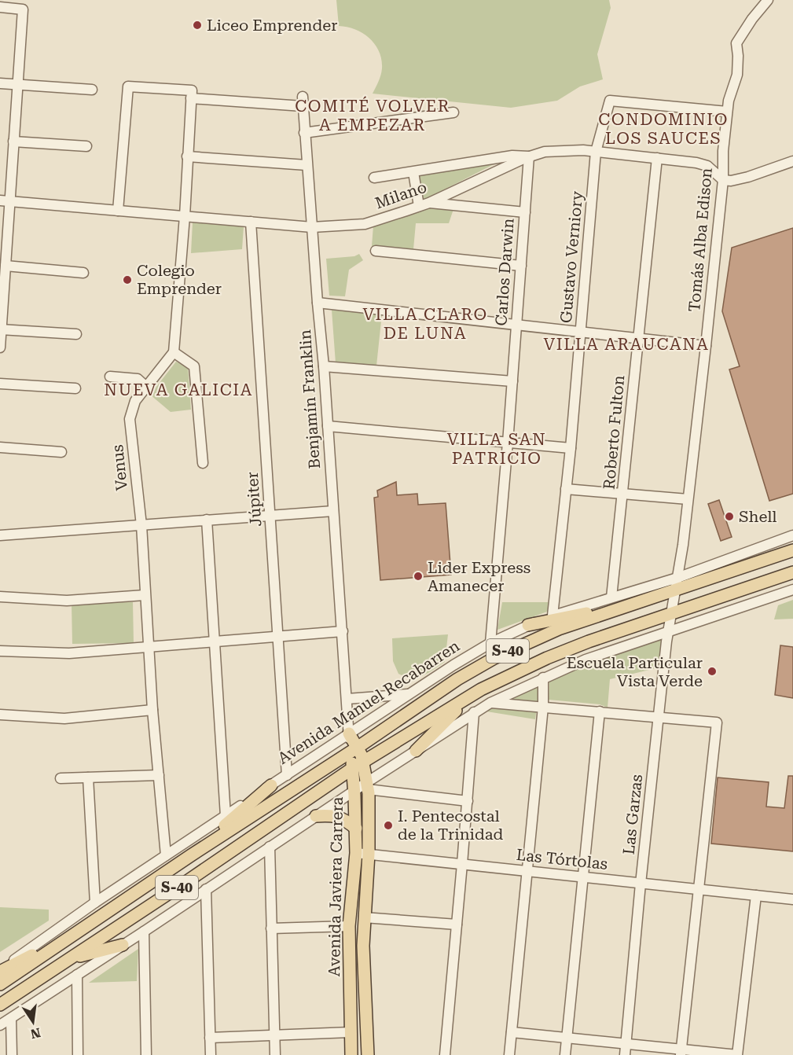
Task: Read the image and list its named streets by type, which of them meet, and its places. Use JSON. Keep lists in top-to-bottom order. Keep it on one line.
{"streets":{"main road":["S-40","Avenida Manuel Recabarren","Avenida Javiera Carrera"],"street":["Milano","Tomás Alba Edison","Gustavo Verniory","Carlos Darwin","Benjamín Franklin","Roberto Fulton","Venus","Júpiter","Las Garzas","Las Tórtolas"]},"crossings":[["Milano","Tomás Alba Edison"],["Milano","Gustavo Verniory"],["Milano","Carlos Darwin"],["Milano","Benjamín Franklin"],["Milano","Roberto Fulton"],["Milano","Júpiter"],["Tomás Alba Edison","Gustavo Verniory"],["Tomás Alba Edison","Avenida Manuel Recabarren"],["Tomás Alba Edison","Las Garzas"],["Gustavo Verniory","Avenida Manuel Recabarren"],["Carlos Darwin","Avenida Manuel Recabarren"],["Benjamín Franklin","Avenida Manuel Recabarren"],["Benjamín Franklin","Avenida Javiera Carrera"],["Roberto Fulton","Avenida Manuel Recabarren"],["Venus","Avenida Manuel Recabarren"],["Júpiter","Avenida Manuel Recabarren"],["S-40","Las Garzas"],["S-40","Avenida Javiera Carrera"],["Avenida Manuel Recabarren","Las Garzas"],["Avenida Manuel Recabarren","Avenida Javiera Carrera"],["Las Garzas","Las Tórtolas"],["Las Tórtolas","Avenida Javiera Carrera"]],"districts":["COMITÉ VOLVER A EMPEZAR","CONDOMINIO LOS SAUCES","VILLA CLARO DE LUNA","VILLA ARAUCANA","NUEVA GALICIA","VILLA SAN PATRICIO"],"places":["Liceo Emprender","Colegio Emprender","Shell","Lider Express Amanecer","Escuela Particular Vista Verde","I. Pentecostal de la Trinidad"],"north":"bottom"}
